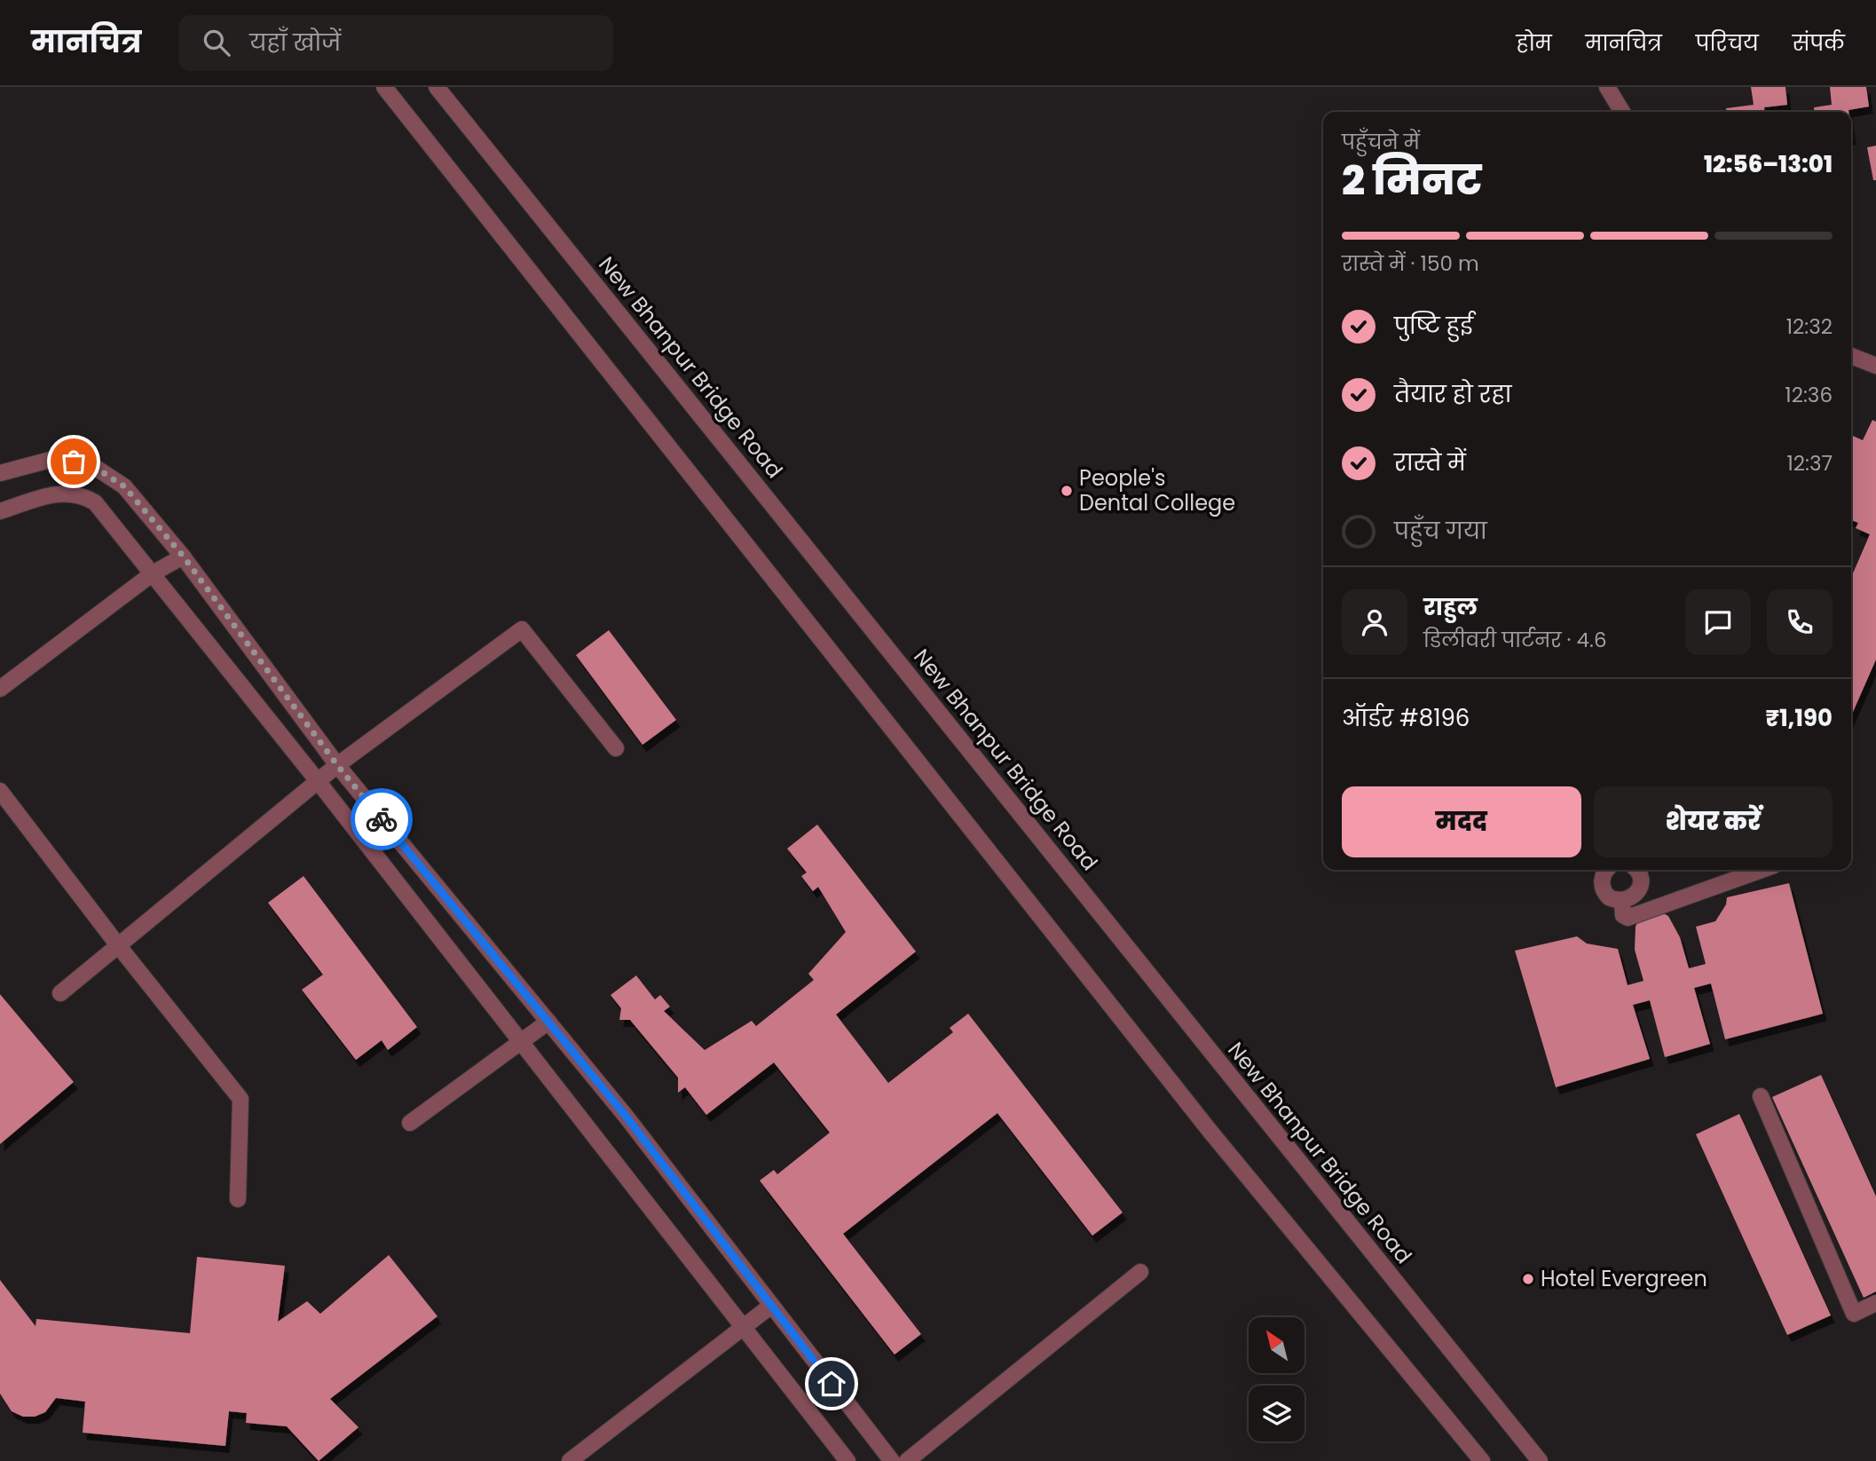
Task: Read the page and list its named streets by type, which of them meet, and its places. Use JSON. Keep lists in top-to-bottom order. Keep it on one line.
{"streets":{"street":["New Bhanpur Bridge Road"]},"places":["People's Dental College","Hotel Evergreen"],"north":"top left","page":{"header":"मानचित्र","search":"यहाँ खोजें","nav":["होम","मानचित्र","परिचय","संपर्क"],"heading":["2 मिनट","पहुँचने में","12:56–13:01"],"panel":["राहुल","डिलीवरी पार्टनर · 4.6","ऑर्डर #8196","₹1,190"],"bar":"रास्ते में · 150 m","list":[["पुष्टि हुई","12:32"],["तैयार हो रहा","12:36"],["रास्ते में","12:37"],"पहुँच गया"],"buttons":["मदद","शेयर करें"]}}
